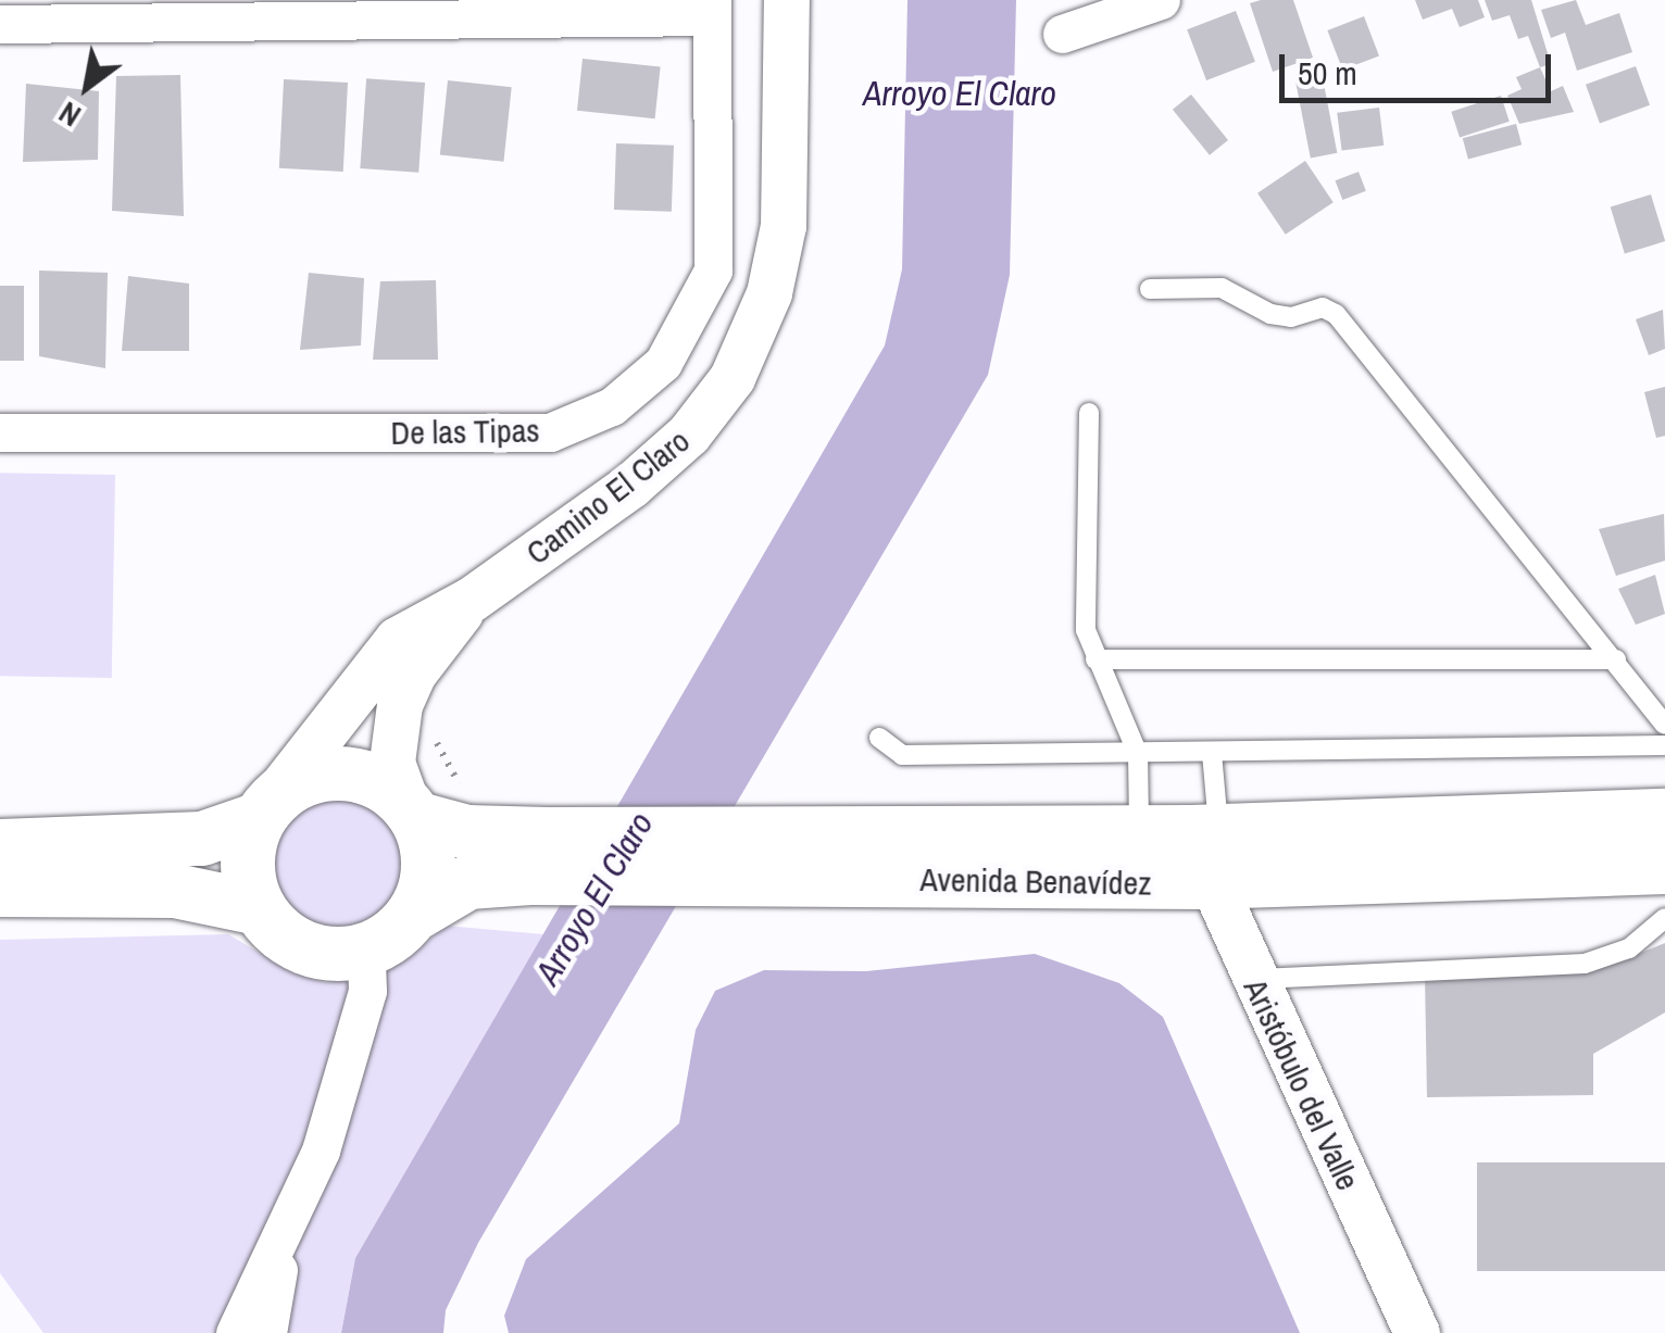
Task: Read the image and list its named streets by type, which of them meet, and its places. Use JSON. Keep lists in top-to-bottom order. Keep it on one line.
{"streets":{"main road":["Avenida Benavídez"],"street":["De las Tipas","Camino El Claro","Aristóbulo del Valle"]},"crossings":[["Camino El Claro","Avenida Benavídez"],["Avenida Benavídez","Aristóbulo del Valle"]],"water":["Arroyo El Claro"],"scale_bar":"50 m","north":"bottom left"}
